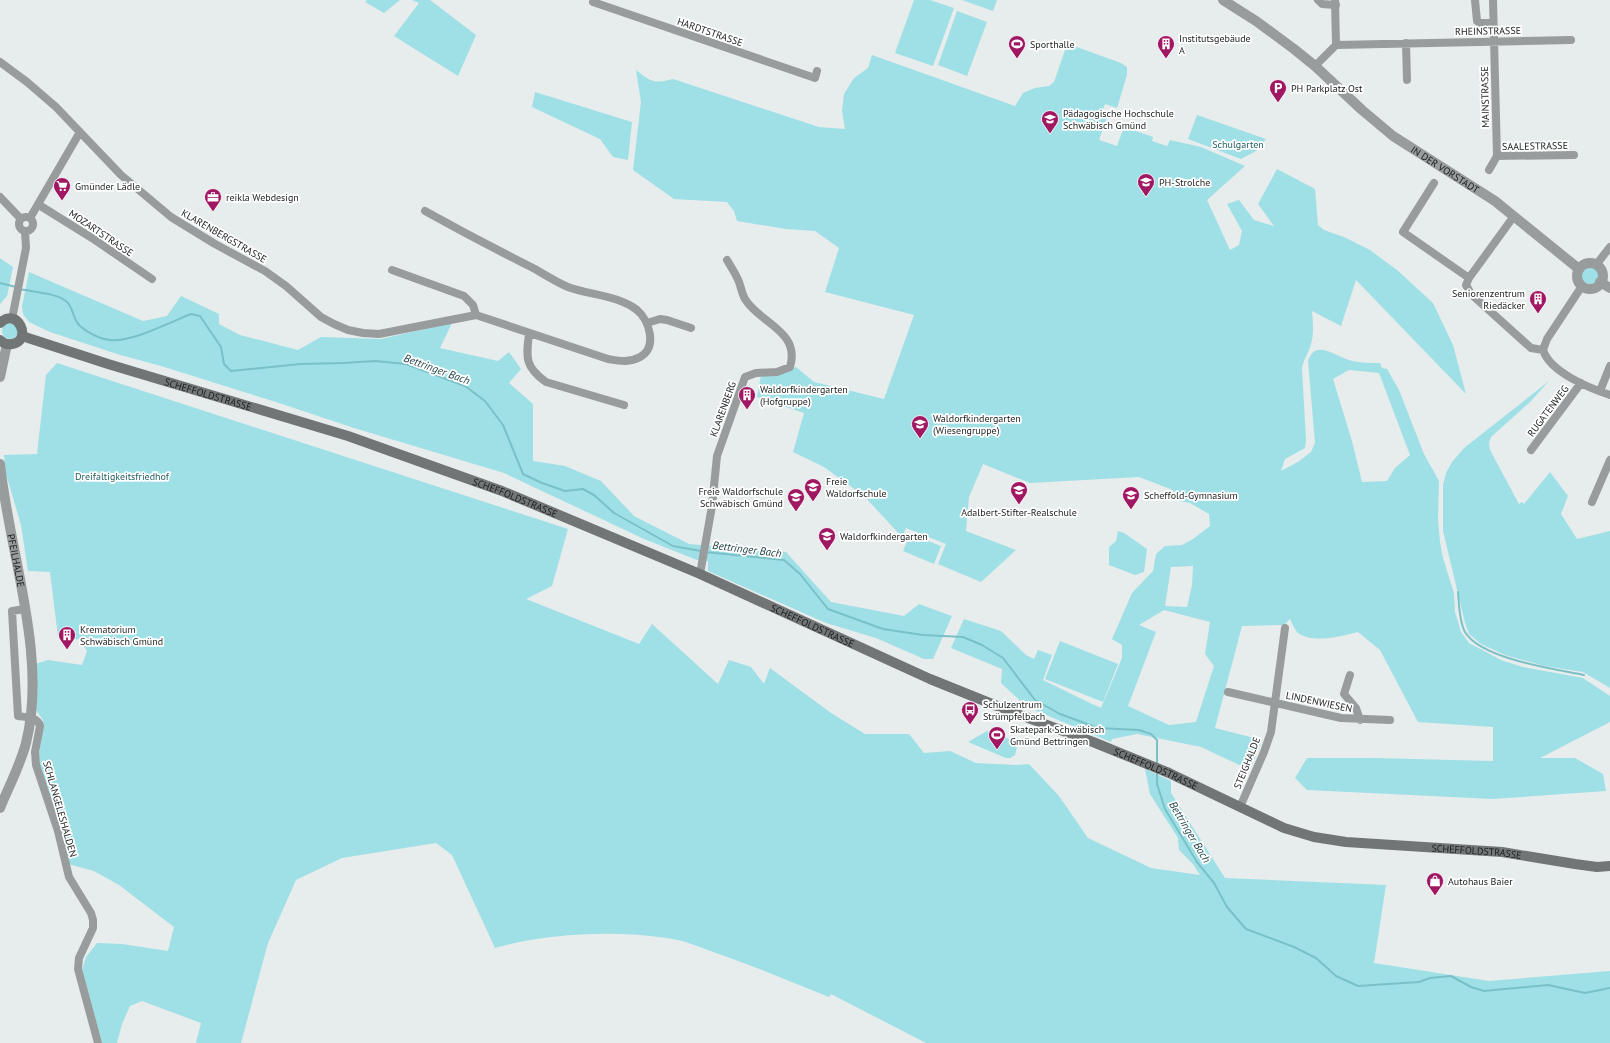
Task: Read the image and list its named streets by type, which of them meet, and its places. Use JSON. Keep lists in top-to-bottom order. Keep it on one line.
{"streets":{"main road":["SCHEFFOLDSTRASSE"],"street":["RHEINSTRASSE","HARDTSTRASSE","MAINSTRASSE","SAALESTRASSE","IN DER VORSTADT","MOZARTSTRASSE","KLARENBERGSTRASSE","KLARENBERG","RUGATENWEG","PFEILHALDE","LINDENWIESEN","STEIGHALDE","SCHLANGELESHALDEN"]},"crossings":[["RHEINSTRASSE","MAINSTRASSE"],["MAINSTRASSE","SAALESTRASSE"],["SCHEFFOLDSTRASSE","KLARENBERG"],["SCHEFFOLDSTRASSE","STEIGHALDE"],["PFEILHALDE","SCHLANGELESHALDEN"],["LINDENWIESEN","STEIGHALDE"]],"water":["Bettringer Bach"],"parks":["Schulgarten","Dreifaltigkeitsfriedhof"],"places":{"sports":["Sporthalle","Skatepark Schwäbisch Gmünd Bettringen"],"building":["Institutsgebäude A","Seniorenzentrum Riedäcker","Waldorfkindergarten (Hofgruppe)","Krematorium Schwäbisch Gmünd"],"parking":["PH Parkplatz Ost"],"school or university":["Pädagogische Hochschule Schwäbisch Gmünd","PH-Strolche","Waldorfkindergarten (Wiesengruppe)","Freie Waldorfschule","Adalbert-Stifter-Realschule","Scheffold-Gymnasium","Freie Waldorfschule Schwäbisch Gmünd","Waldorfkindergarten"],"supermarket":["Gmünder Lädle"],"office":["reikla Webdesign"],"bus stop":["Schulzentrum Strümpfelbach"],"shop":["Autohaus Baier"]}}
